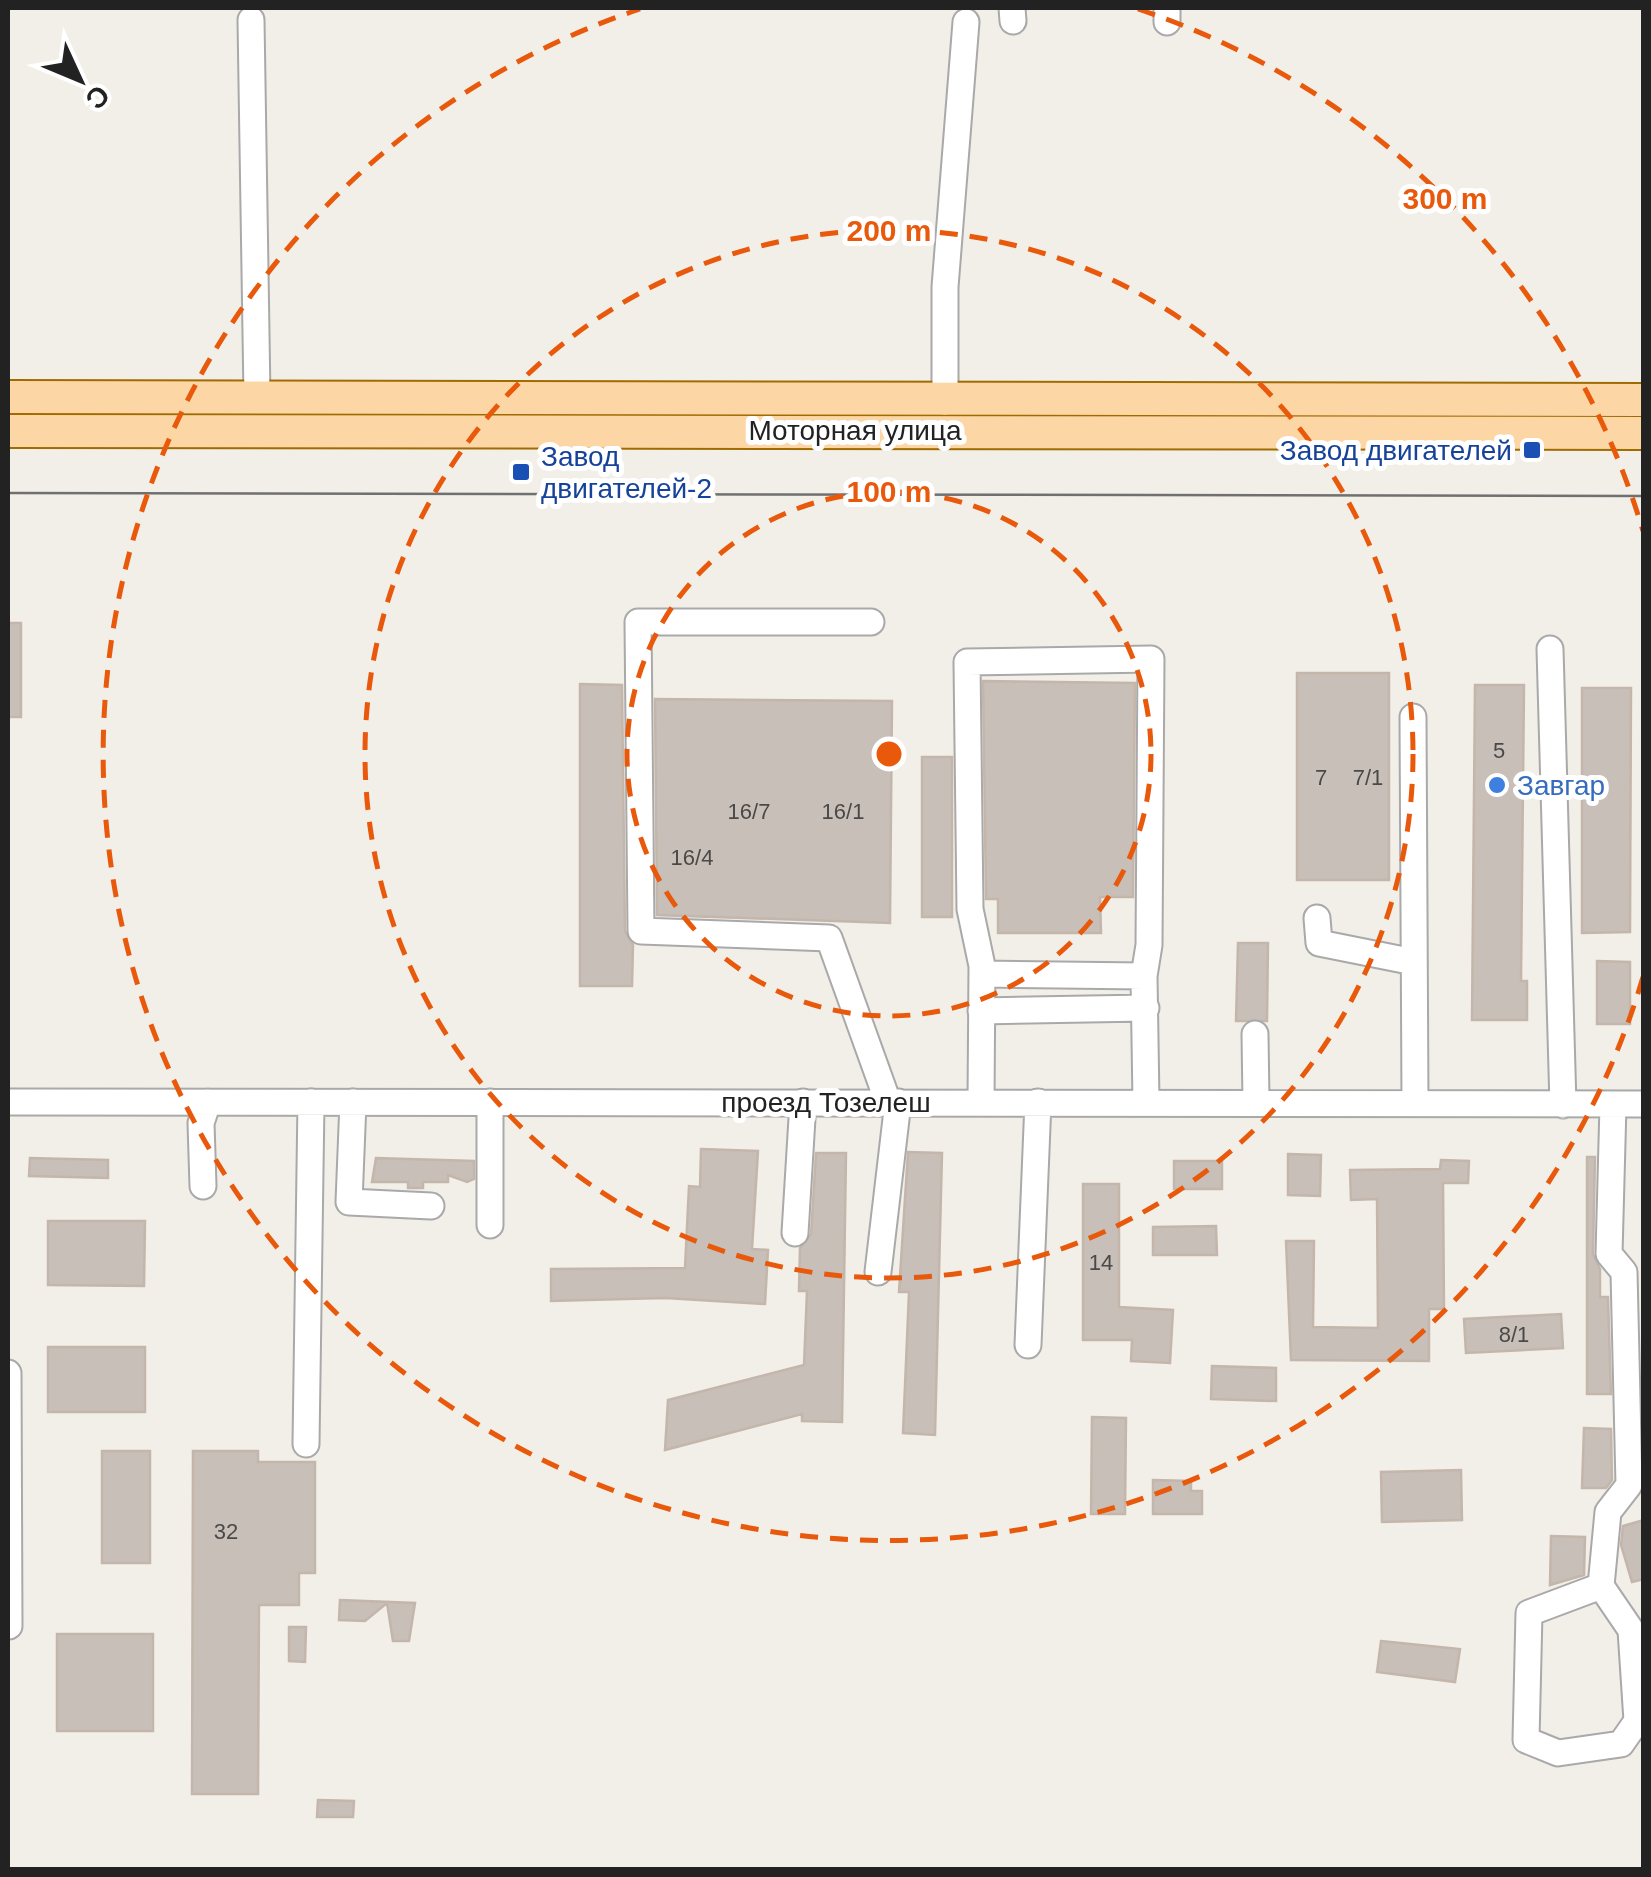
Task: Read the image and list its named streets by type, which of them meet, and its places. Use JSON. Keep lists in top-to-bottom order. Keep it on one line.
{"streets":{"main road":["Моторная улица"],"street":["проезд Тозелеш"]},"places":{"transit":["Завод двигателей","Завод двигателей-2"],"other":["Завгар"]},"house_numbers":["5","7","7/1","16/7","16/1","16/4","14","8/1","32"],"north":"bottom right","rings":["300 m","200 m","100 m"]}
